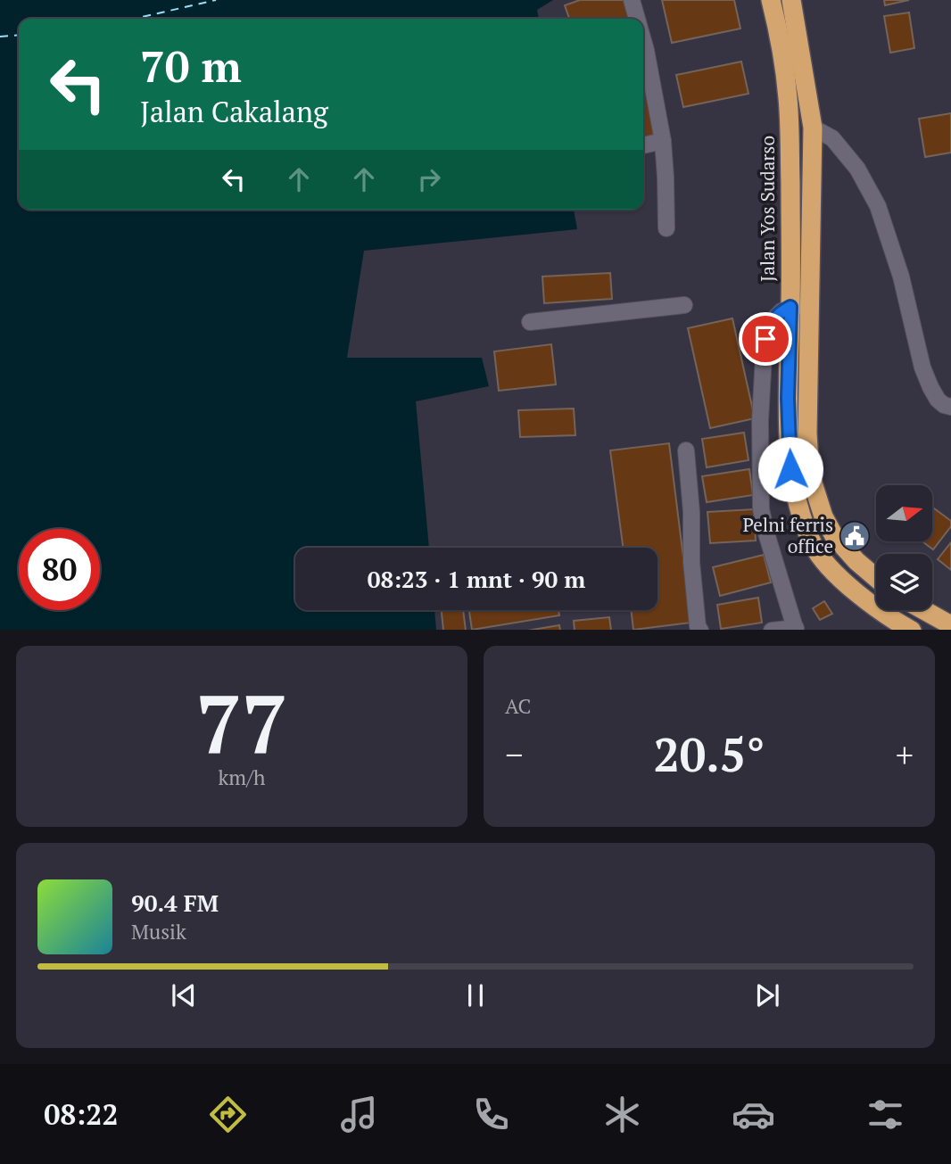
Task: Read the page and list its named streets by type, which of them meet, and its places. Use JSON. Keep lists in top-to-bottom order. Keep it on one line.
{"streets":{"highway":["Jalan Yos Sudarso"]},"places":{"public building":["Pelni ferris office"]},"north":"right","page":{"turn":["70 m","Jalan Cakalang"],"limit":"80","trip":"08:23 · 1 mnt · 90 m","tile":[["77","km/h"],"AC"],"heat":["−","20.5°","+"],"song":["90.4 FM","Musik"],"tabs":"08:22"}}
